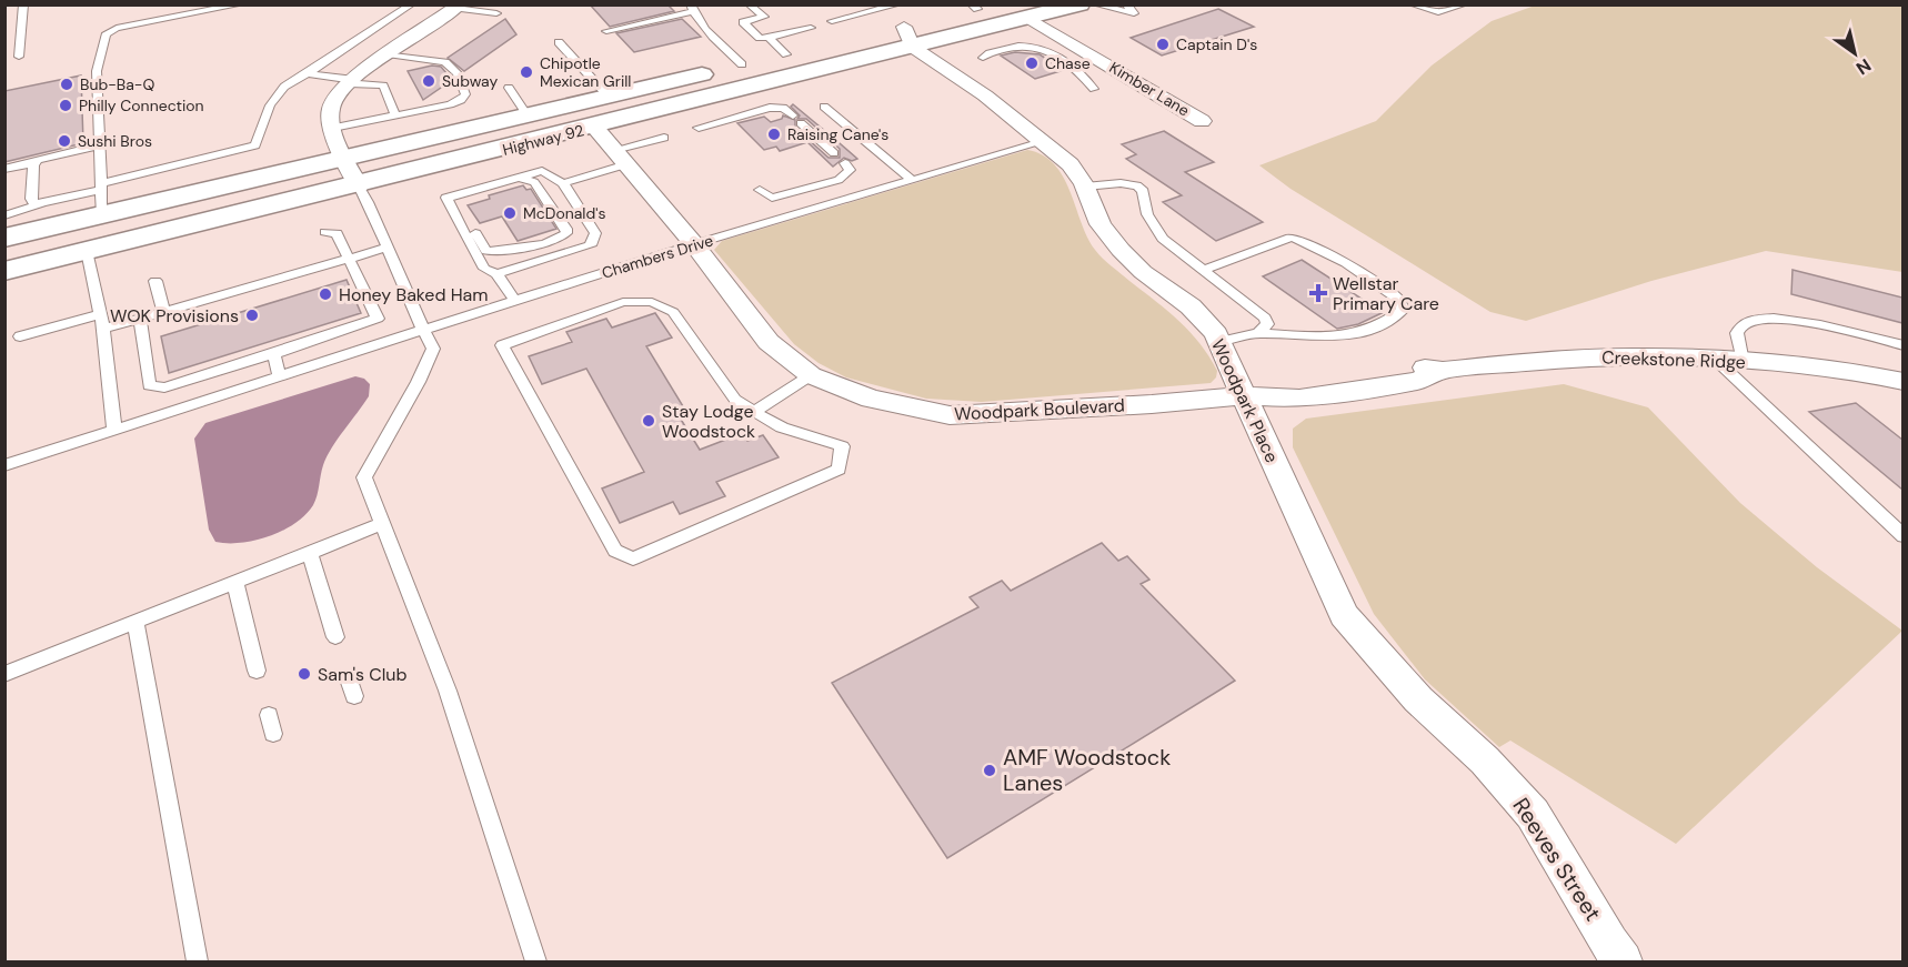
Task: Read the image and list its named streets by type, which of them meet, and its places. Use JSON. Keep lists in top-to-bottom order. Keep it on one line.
{"streets":{"main road":["Highway 92"],"street":["Kimber Lane","Creekstone Ridge","Woodpark Place","Woodpark Boulevard","Reeves Street"],"lane":["Chambers Drive"]},"crossings":[["Kimber Lane","Highway 92"],["Highway 92","Woodpark Place"],["Highway 92","Woodpark Boulevard"],["Chambers Drive","Woodpark Place"],["Chambers Drive","Woodpark Boulevard"],["Creekstone Ridge","Woodpark Place"],["Creekstone Ridge","Woodpark Boulevard"],["Woodpark Place","Woodpark Boulevard"],["Woodpark Place","Reeves Street"]],"places":{"other":["Captain D's","Chase","Chipotle Mexican Grill","Subway","Bub-Ba-Q","Philly Connection","Raising Cane's","Sushi Bros","McDonald's","Honey Baked Ham","WOK Provisions","Stay Lodge Woodstock","Sam's Club","AMF Woodstock Lanes"],"health":["Wellstar Primary Care"]},"north":"bottom right"}
